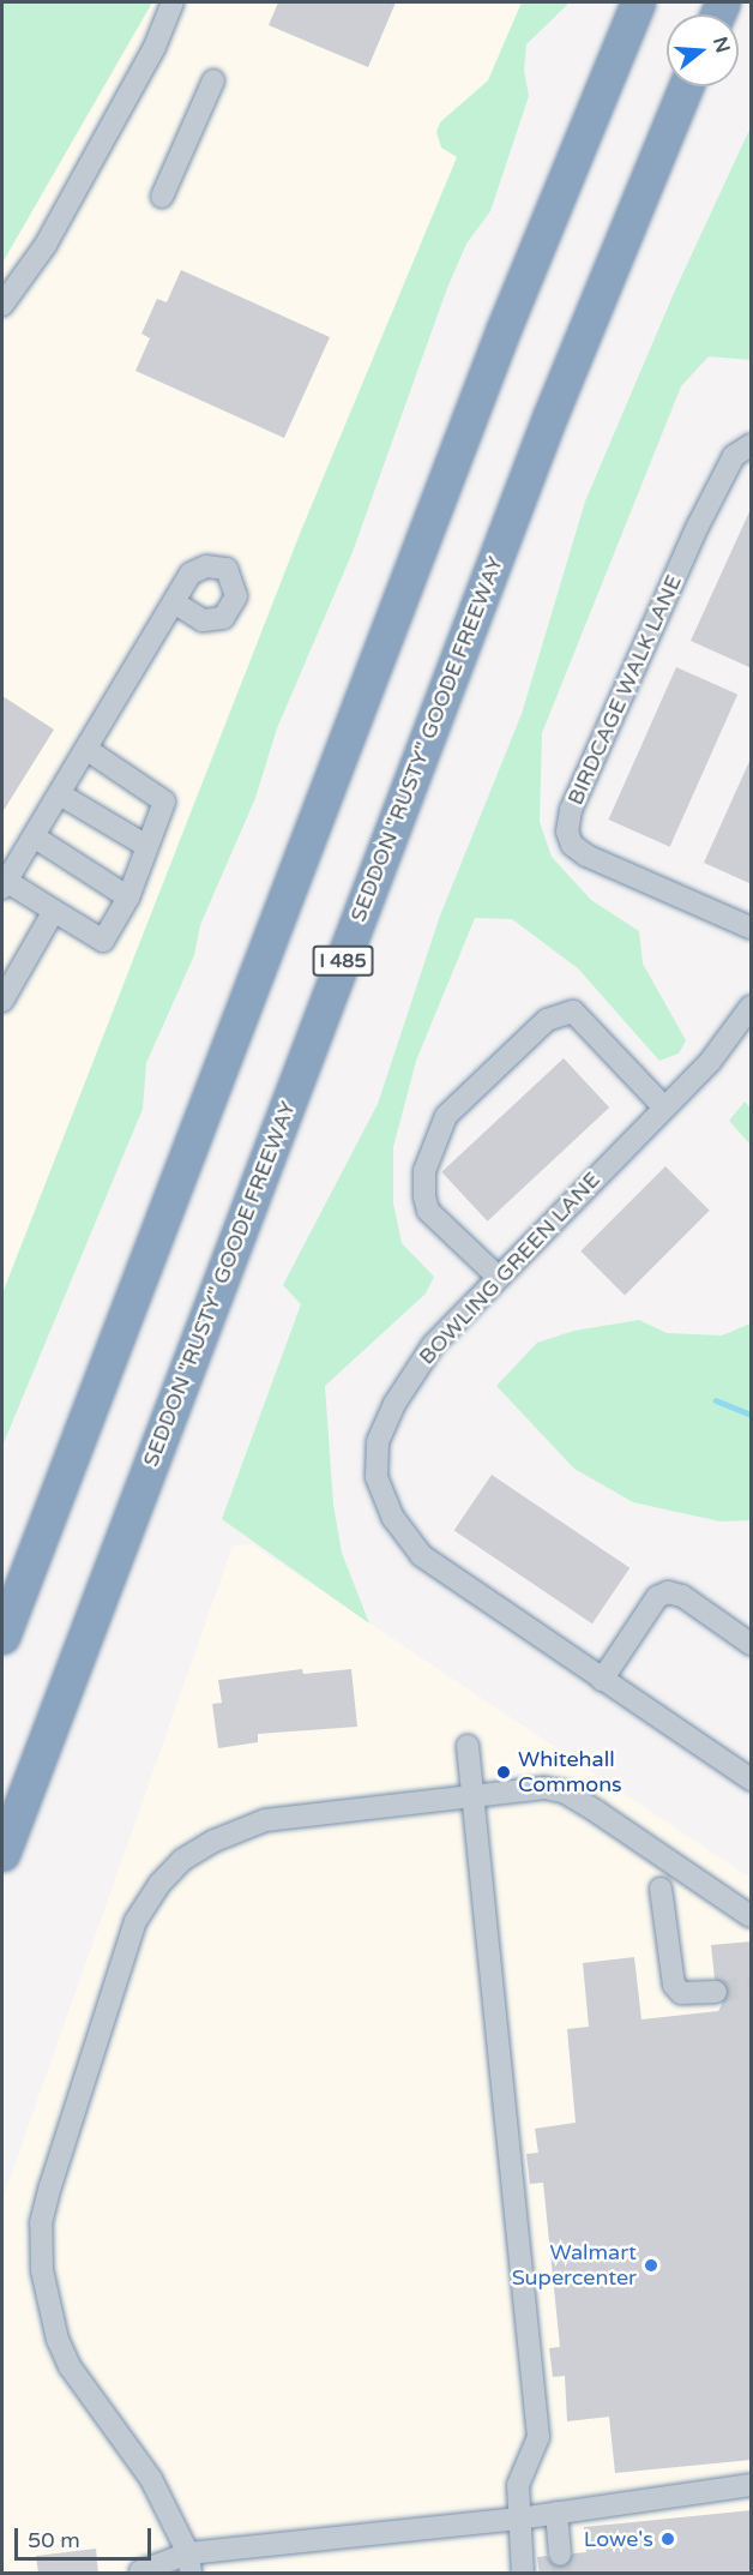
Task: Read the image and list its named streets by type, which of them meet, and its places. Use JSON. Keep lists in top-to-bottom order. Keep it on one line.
{"streets":{"highway":["SEDDON \"RUSTY\" GOODE FREEWAY","I 485"],"street":["BIRDCAGE WALK LANE","BOWLING GREEN LANE"]},"places":["Whitehall Commons","Walmart Supercenter","Lowe's"],"scale_bar":"50 m","north":"right"}
